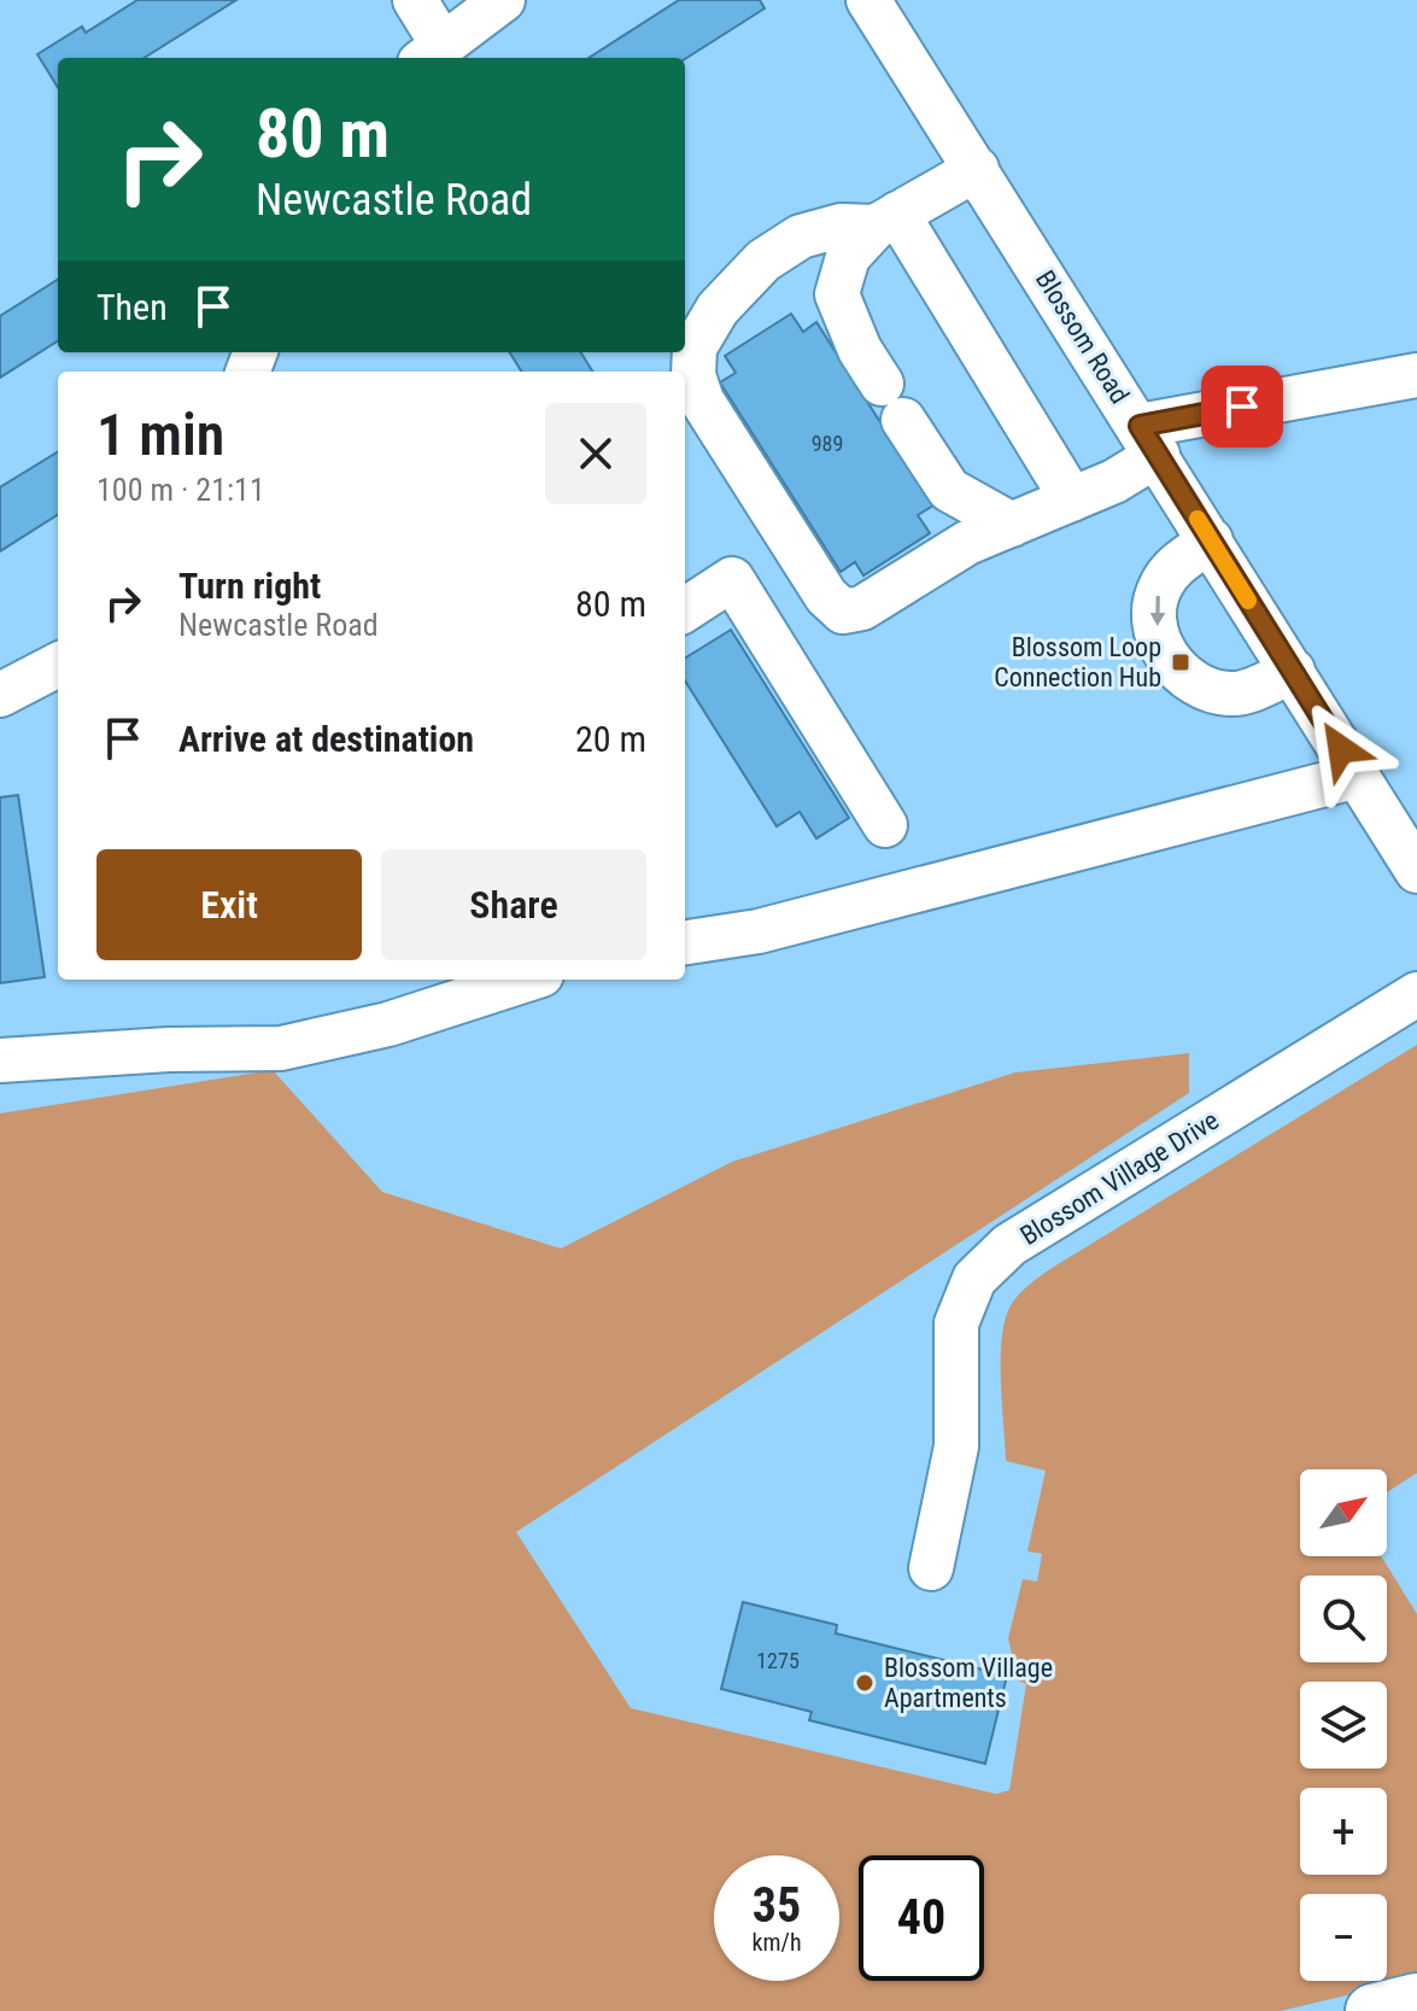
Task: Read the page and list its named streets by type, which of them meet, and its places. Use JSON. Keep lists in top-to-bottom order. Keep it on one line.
{"streets":{"street":["Blossom Road","Blossom Village Drive"]},"places":{"transit":["Blossom Loop Connection Hub"],"other":["Blossom Village Apartments"]},"house_numbers":["989","1275"],"north":"top right","page":{"turn":["80 m","Newcastle Road"],"then":"Then","heading":["1 min","100 m · 21:11"],"list":[{"name":"Turn right","note":"Newcastle Road","value":"80 m"},{"name":"Arrive at destination","value":"20 m"}],"buttons":["Exit","Share"],"map_buttons":["+","−"],"speed":"35 km/h","limit":"40"}}
